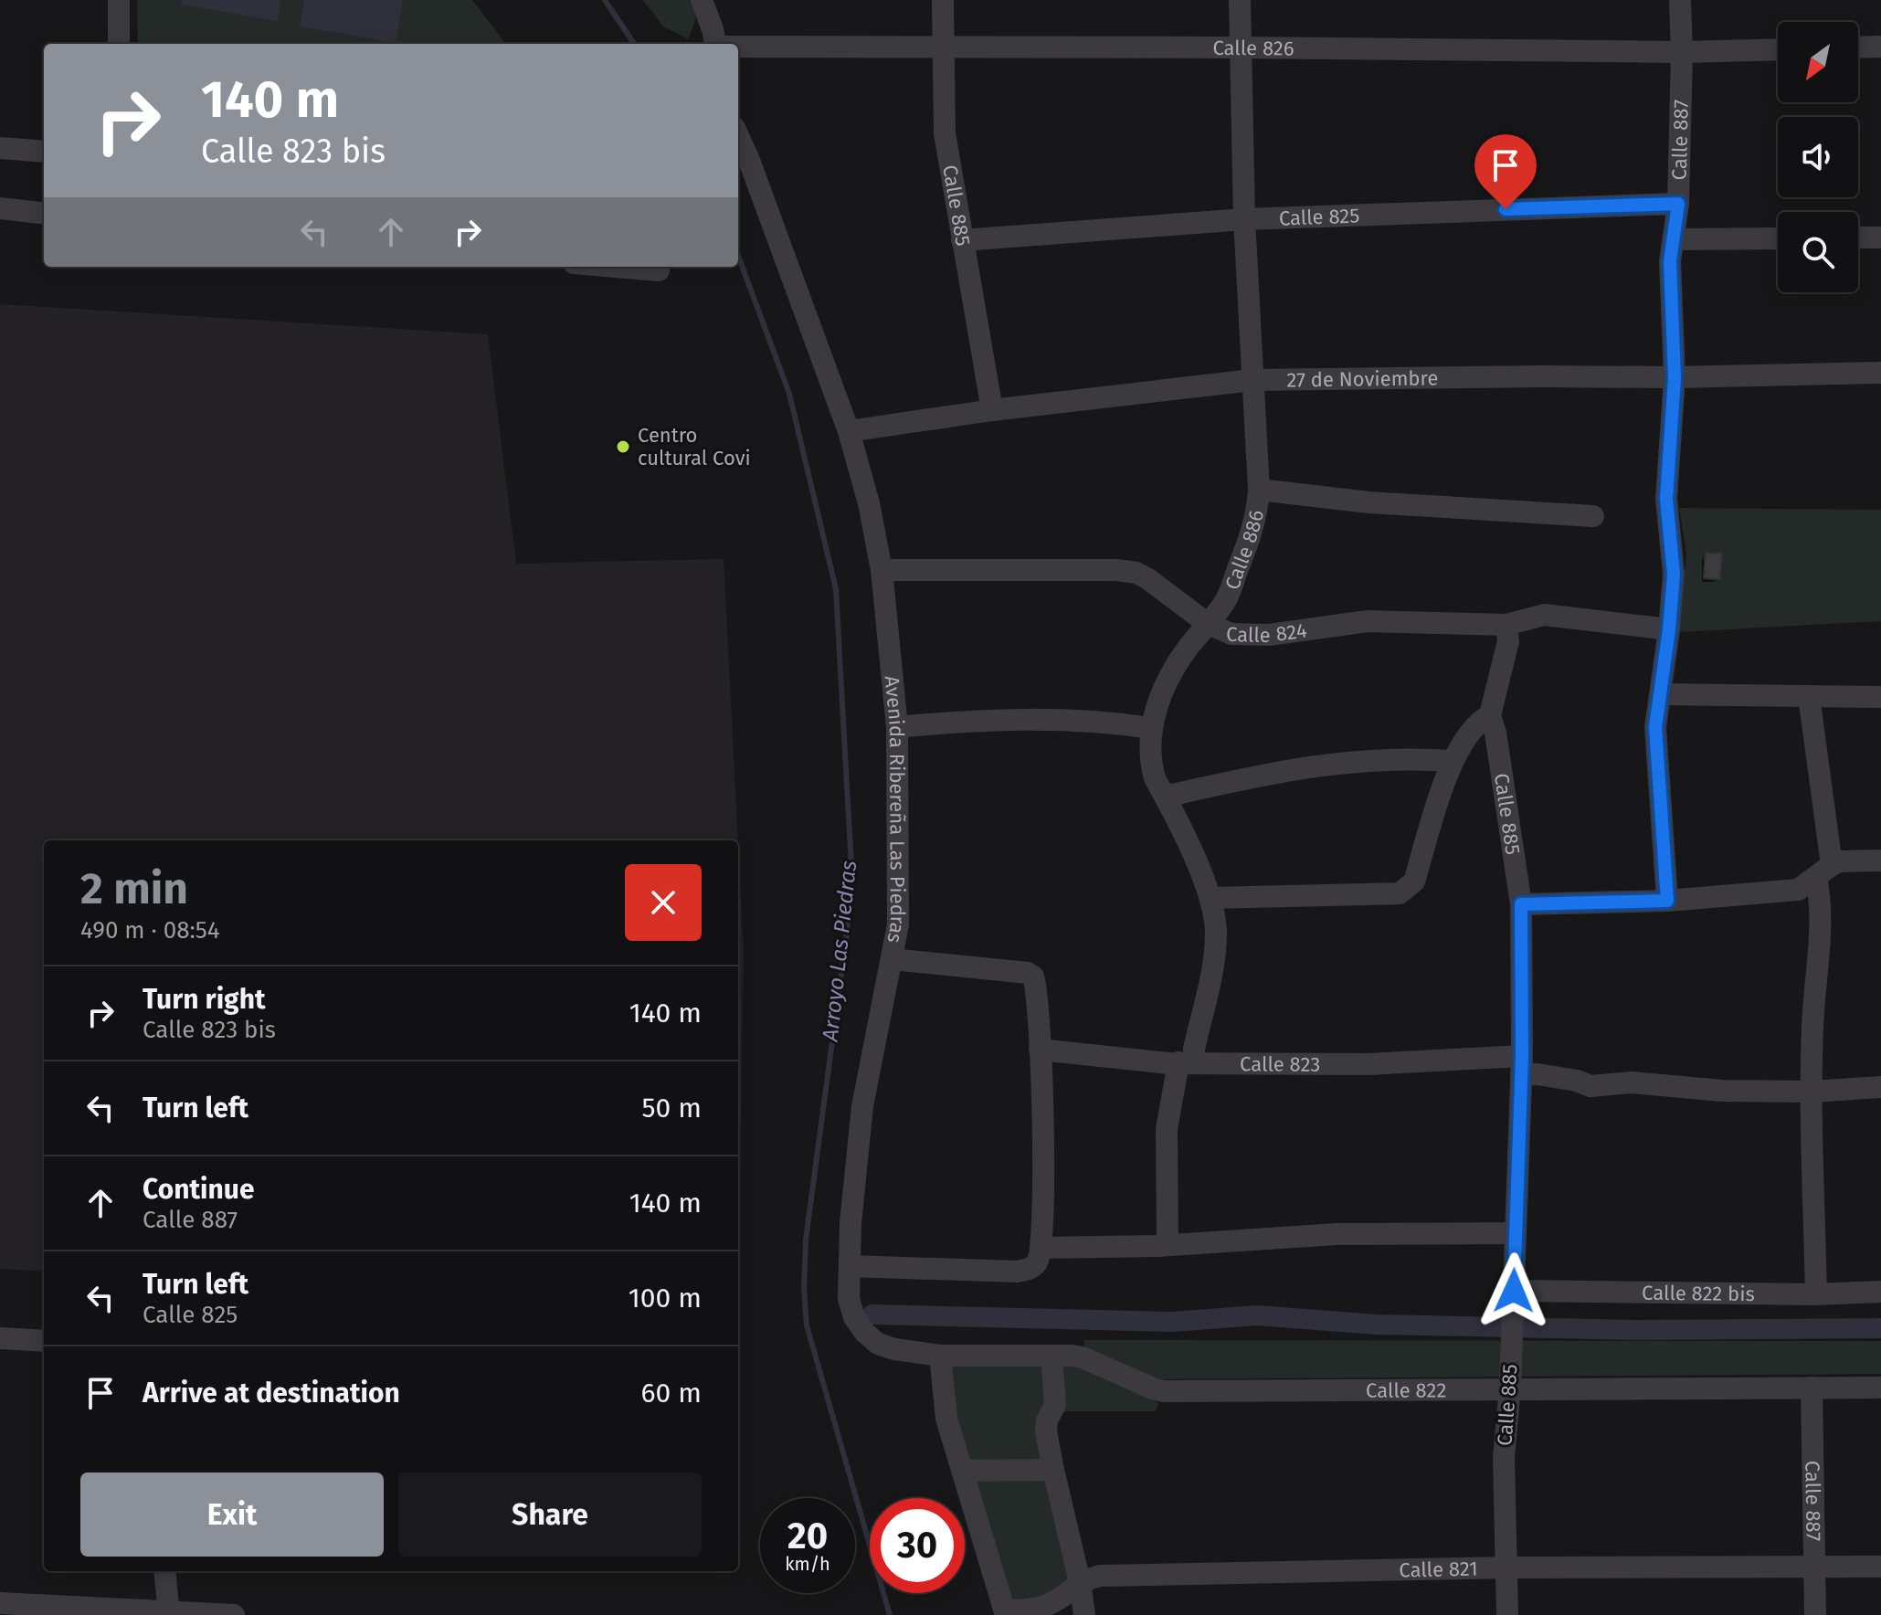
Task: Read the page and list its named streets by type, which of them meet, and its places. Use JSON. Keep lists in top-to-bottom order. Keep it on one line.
{"streets":{"street":["Calle 826","Calle 887","Calle 885","Calle 825","27 de Noviembre","Calle 886","Calle 824","Avenida Ribereña Las Piedras","Calle 823","Calle 822 bis","Calle 822","Calle 821"]},"crossings":[["Calle 826","Calle 887"],["Calle 826","Calle 885"],["Calle 826","Calle 886"],["Calle 887","Calle 825"],["Calle 887","27 de Noviembre"],["Calle 887","Calle 824"],["Calle 887","Calle 822"],["Calle 887","Calle 821"],["Calle 885","Calle 825"],["Calle 885","27 de Noviembre"],["Calle 885","Calle 823"],["Calle 885","Calle 822 bis"],["Calle 885","Calle 822"],["Calle 885","Calle 821"],["Calle 825","Calle 886"],["27 de Noviembre","Calle 886"],["27 de Noviembre","Avenida Ribereña Las Piedras"],["Calle 886","Calle 824"],["Calle 886","Calle 823"],["Calle 824","Avenida Ribereña Las Piedras"],["Avenida Ribereña Las Piedras","Calle 822"]],"water":["Arroyo Las Piedras"],"places":["Centro cultural Covi"],"north":"bottom left","page":{"turn":["140 m","Calle 823 bis"],"heading":["2 min","490 m · 08:54"],"list":[{"name":"Turn right","note":"Calle 823 bis","value":"140 m"},{"name":"Turn left","value":"50 m"},{"name":"Continue","note":"Calle 887","value":"140 m"},{"name":"Turn left","note":"Calle 825","value":"100 m"},{"name":"Arrive at destination","value":"60 m"}],"buttons":["Exit","Share"],"speed":"20 km/h","limit":"30"}}
